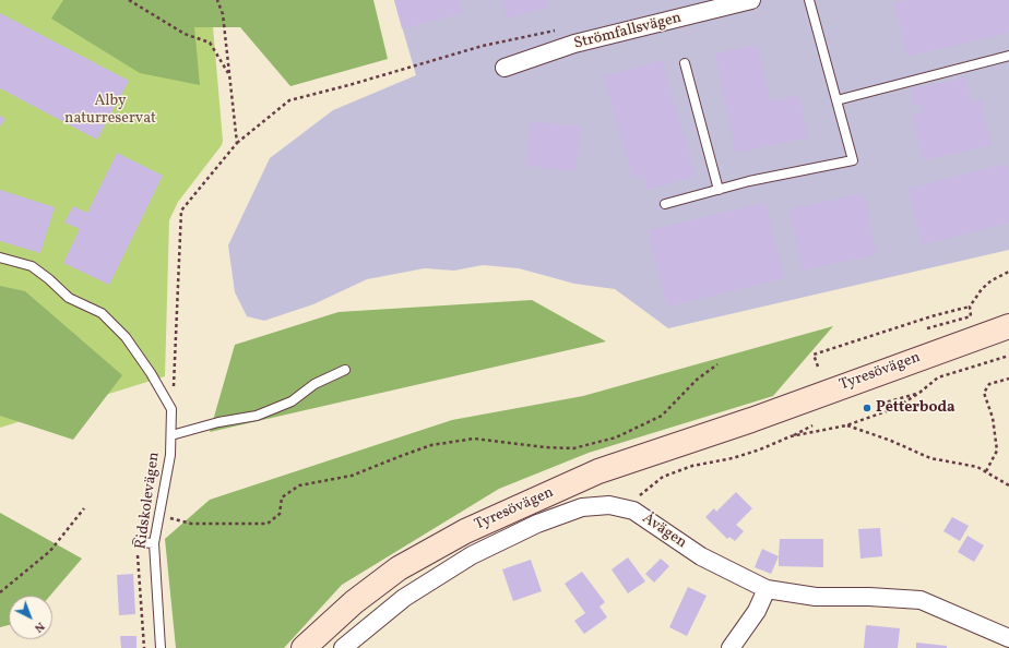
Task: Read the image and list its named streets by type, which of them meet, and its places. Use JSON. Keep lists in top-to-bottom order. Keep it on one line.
{"streets":{"main road":["Tyresövägen"],"street":["Strömfallsvägen","Åvägen"],"lane":["Ridskolevägen"]},"parks":["Alby naturreservat"],"places":["Petterboda"],"north":"bottom right"}
